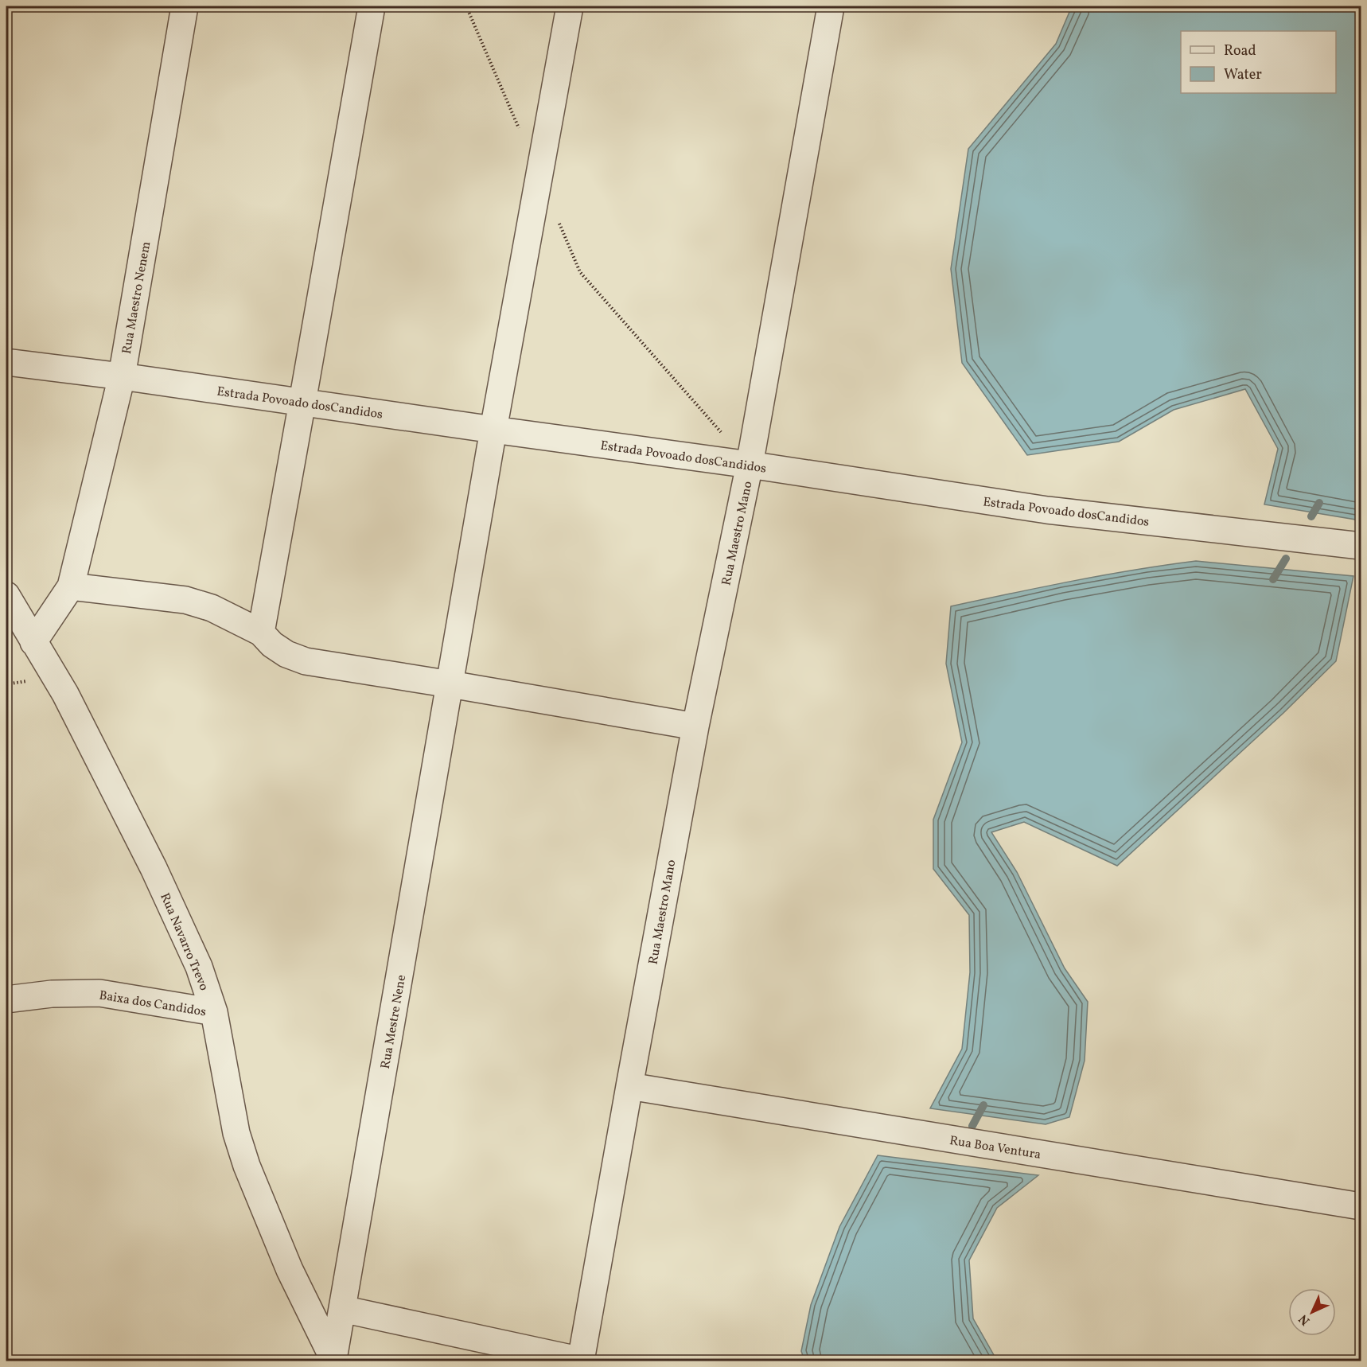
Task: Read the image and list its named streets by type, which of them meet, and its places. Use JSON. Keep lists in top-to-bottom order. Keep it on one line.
{"streets":{"street":["Rua Maestro Nenem","Estrada Povoado dosCandidos","Rua Maestro Mano","Rua Navarro Trevo","Baixa dos Candidos","Rua Mestre Nene","Rua Boa Ventura"]},"crossings":[["Rua Maestro Nenem","Estrada Povoado dosCandidos"],["Estrada Povoado dosCandidos","Rua Maestro Mano"],["Estrada Povoado dosCandidos","Rua Mestre Nene"],["Rua Maestro Mano","Rua Boa Ventura"],["Rua Navarro Trevo","Baixa dos Candidos"],["Rua Navarro Trevo","Rua Mestre Nene"]],"legend":["Road","Water"],"north":"bottom left"}
